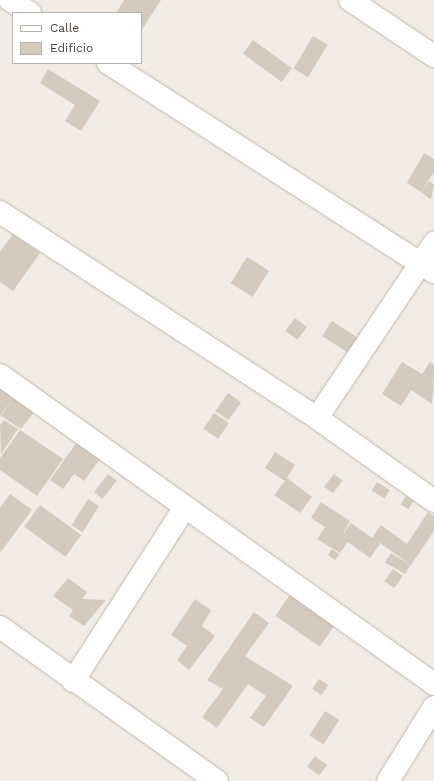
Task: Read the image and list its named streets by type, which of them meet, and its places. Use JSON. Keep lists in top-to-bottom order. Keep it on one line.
{"legend":["Calle","Edificio"]}
